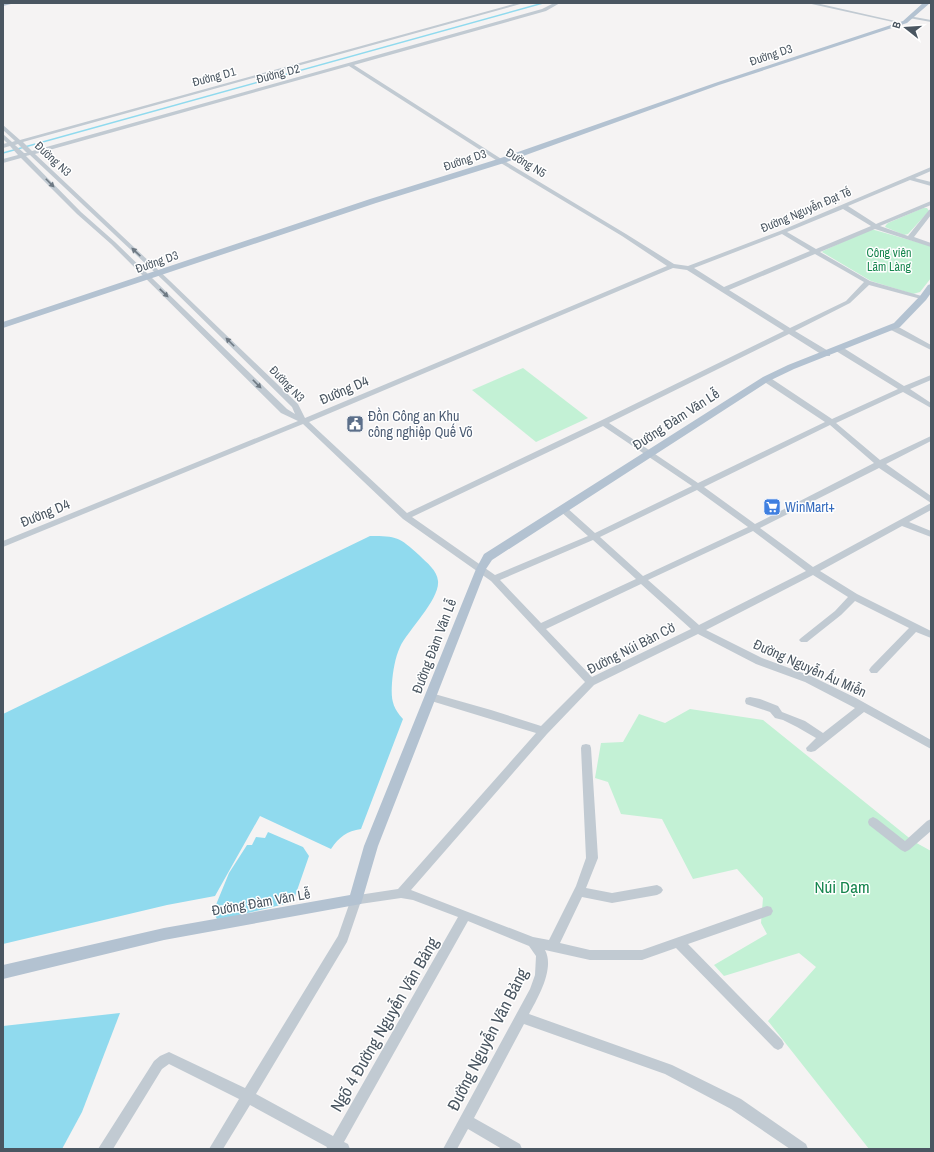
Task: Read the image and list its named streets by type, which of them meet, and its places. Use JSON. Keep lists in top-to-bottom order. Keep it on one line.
{"streets":{"main road":["Đường D3","Đường Đàm Văn Lễ"],"street":["Đường D2","Đường D1","Đường N3","Đường N5","Đường Nguyễn Đạt Tế","Đường D4","Đường Núi Bàn Cờ","Đường Nguyễn Ấu Miễn","Ngõ 4 Đường Nguyễn Văn Bảng","Đường Nguyễn Văn Bảng"]},"crossings":[["Đường D3","Đường N3"],["Đường D3","Đường N5"],["Đường D2","Đường N3"],["Đường D2","Đường N5"],["Đường D1","Đường N3"],["Đường N3","Đường D4"],["Đường N5","Đường D4"],["Đường Đàm Văn Lễ","Đường Nguyễn Ấu Miễn"],["Đường Núi Bàn Cờ","Đường Nguyễn Ấu Miễn"]],"parks":["Công viên Lãm Làng","Núi Dạm"],"places":{"public building":["Đồn Công an Khu công nghiệp Quế Võ"],"supermarket":["WinMart+"]},"north":"left"}
